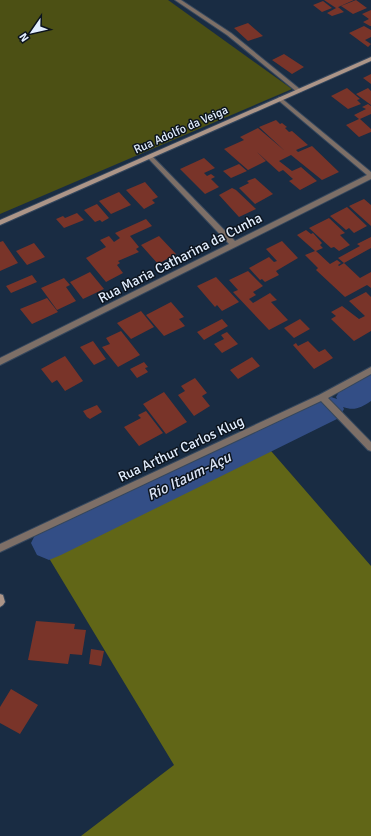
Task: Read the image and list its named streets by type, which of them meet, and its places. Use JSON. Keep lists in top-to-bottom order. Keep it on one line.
{"streets":{"street":["Rua Adolfo da Veiga","Rua Maria Catharina da Cunha","Rua Arthur Carlos Klug"]},"water":["Rio Itaum-Açu"],"north":"bottom left"}
